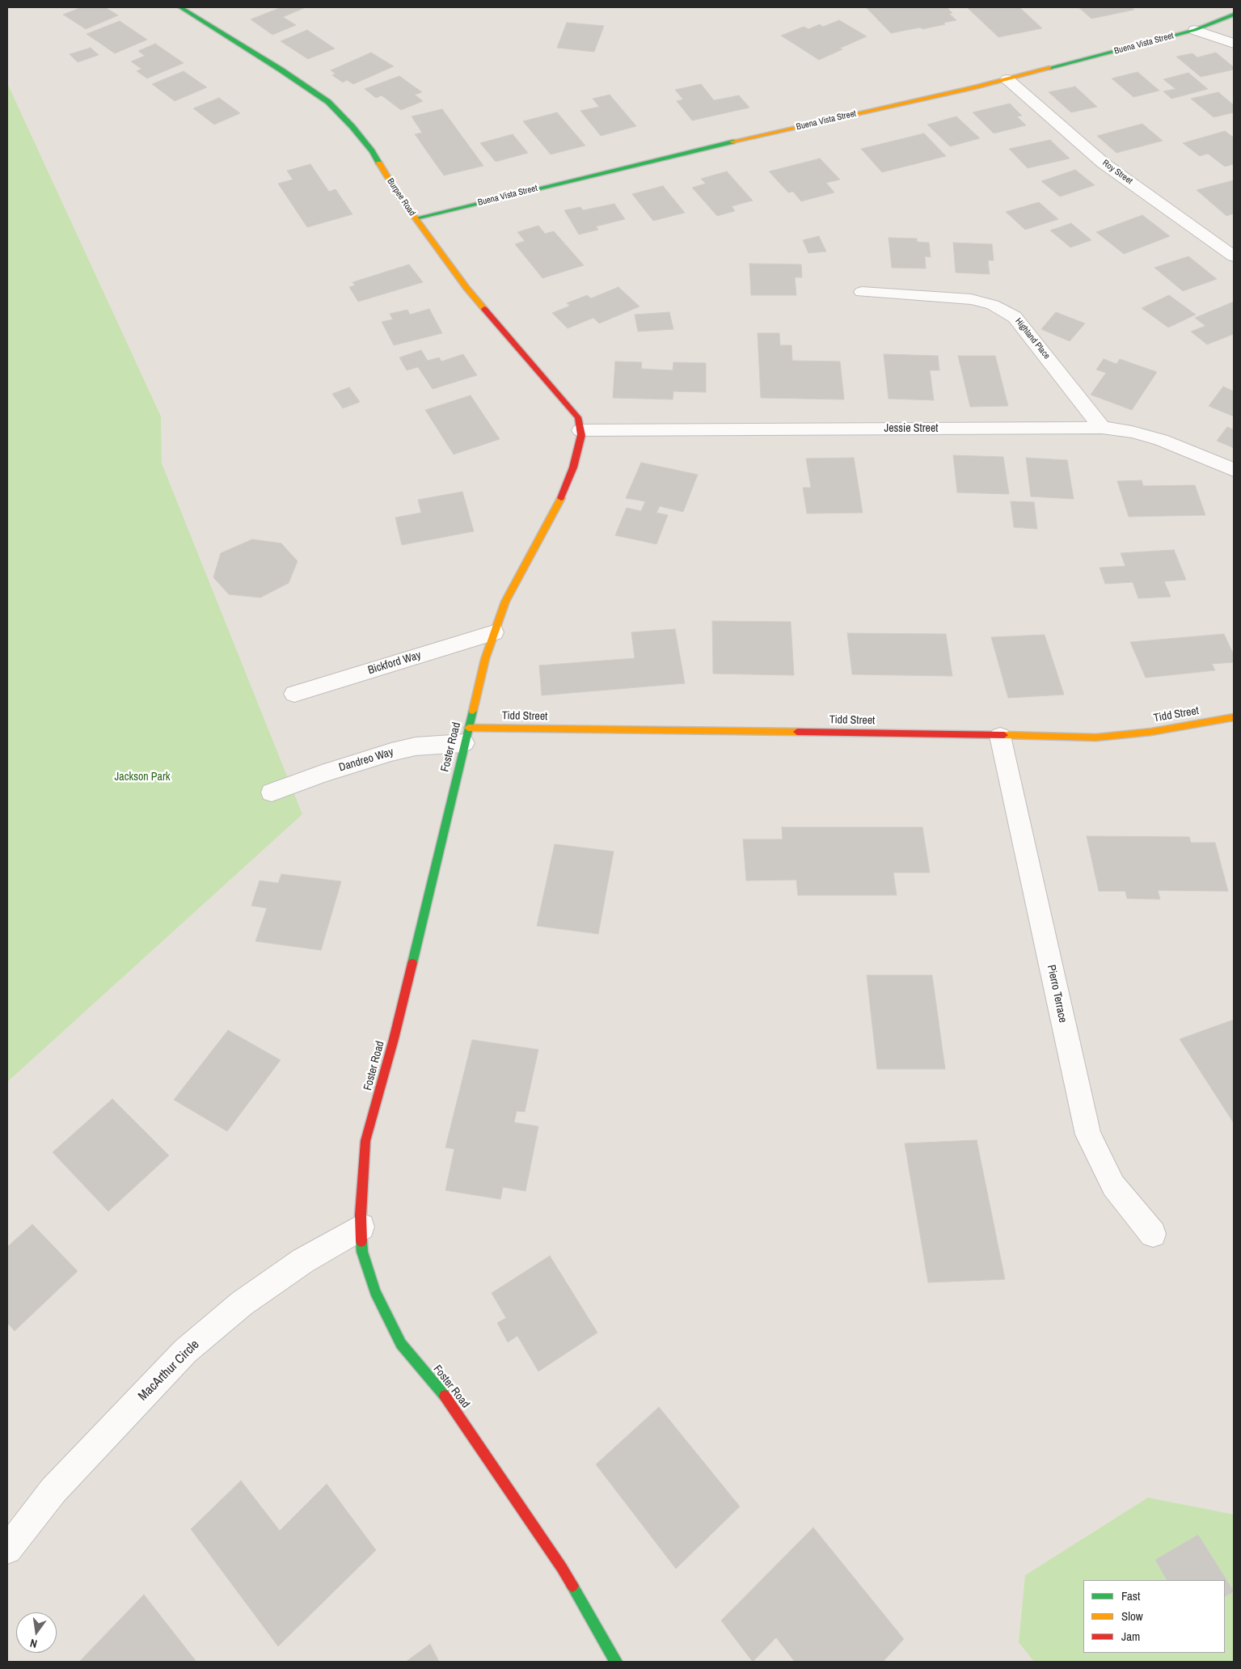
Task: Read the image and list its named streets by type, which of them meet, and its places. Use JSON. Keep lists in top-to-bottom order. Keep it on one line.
{"streets":{"street":["Buena Vista Street","Roy Street","Burpee Road","Highland Place","Jessie Street","Bickford Way","Tidd Street","Foster Road","Dandreo Way","Pierro Terrace","MacArthur Circle"]},"crossings":[["Buena Vista Street","Roy Street"],["Buena Vista Street","Burpee Road"],["Burpee Road","Jessie Street"],["Burpee Road","Foster Road"],["Highland Place","Jessie Street"],["Jessie Street","Foster Road"],["Bickford Way","Foster Road"],["Tidd Street","Foster Road"],["Tidd Street","Dandreo Way"],["Tidd Street","Pierro Terrace"],["Foster Road","Dandreo Way"],["Foster Road","MacArthur Circle"]],"parks":["Jackson Park"],"legend":["Fast","Slow","Jam"],"north":"bottom"}
